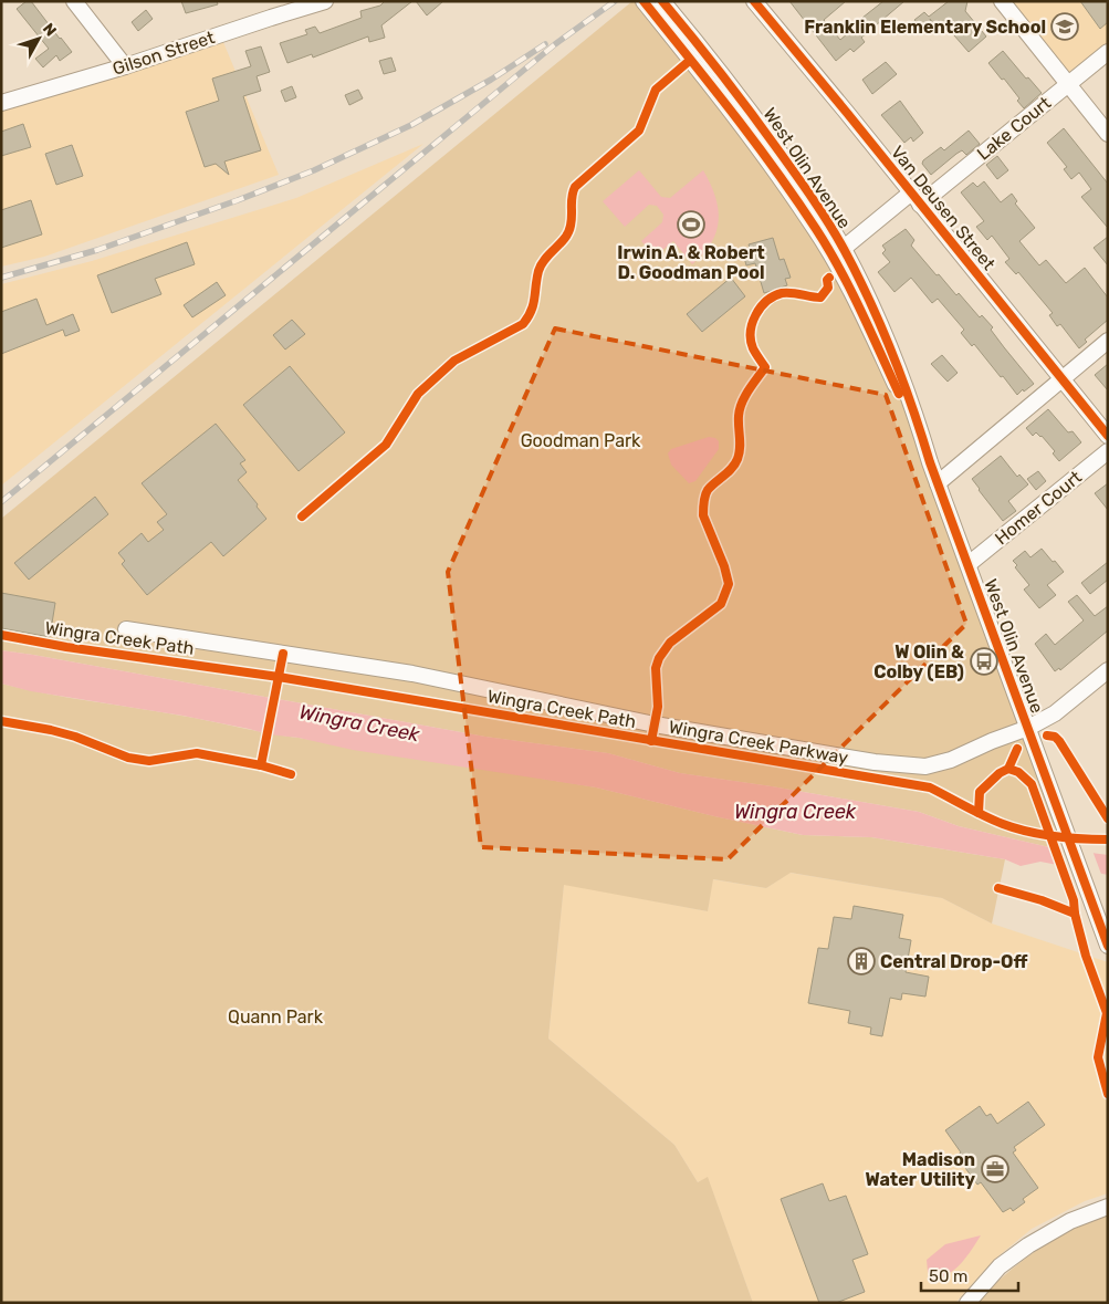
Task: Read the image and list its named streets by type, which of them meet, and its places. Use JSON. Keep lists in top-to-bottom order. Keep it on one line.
{"streets":{"street":["Gilson Street","Lake Court","West Olin Avenue","Van Deusen Street","Homer Court","Wingra Creek Parkway"],"cycle path":["Wingra Creek Path"]},"crossings":[["Lake Court","West Olin Avenue"],["Lake Court","Van Deusen Street"],["West Olin Avenue","Homer Court"],["West Olin Avenue","Wingra Creek Parkway"]],"water":["Wingra Creek"],"parks":["Goodman Park","Quann Park"],"places":{"school or university":["Franklin Elementary School"],"sports":["Irwin A. & Robert D. Goodman Pool"],"bus stop":["W Olin & Colby (EB)"],"building":["Central Drop-Off"],"office":["Madison Water Utility"]},"scale_bar":"50 m","north":"top right"}
